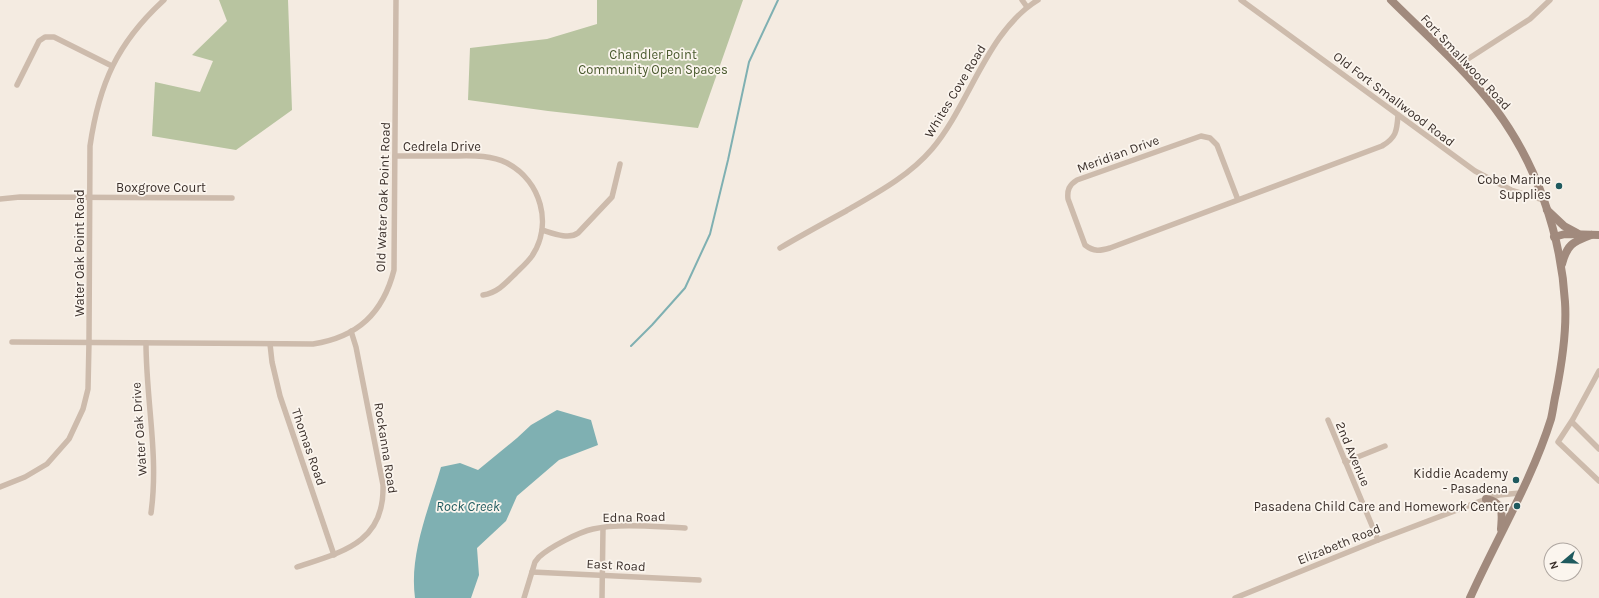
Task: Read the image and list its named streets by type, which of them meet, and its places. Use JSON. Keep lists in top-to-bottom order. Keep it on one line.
{"streets":{"main road":["Fort Smallwood Road"],"street":["Whites Cove Road","Old Fort Smallwood Road","Cedrela Drive","Meridian Drive","Boxgrove Court","Old Water Oak Point Road","Water Oak Point Road","Water Oak Drive","Thomas Road","Rockanna Road","2nd Avenue","Edna Road","Elizabeth Road","East Road"]},"crossings":[["Fort Smallwood Road","Old Fort Smallwood Road"],["Fort Smallwood Road","Elizabeth Road"],["Old Fort Smallwood Road","Meridian Drive"],["Cedrela Drive","Old Water Oak Point Road"],["Boxgrove Court","Water Oak Point Road"],["Old Water Oak Point Road","Water Oak Point Road"],["Old Water Oak Point Road","Water Oak Drive"],["Old Water Oak Point Road","Thomas Road"],["Old Water Oak Point Road","Rockanna Road"],["Thomas Road","Rockanna Road"],["2nd Avenue","Elizabeth Road"],["Edna Road","East Road"]],"water":["Rock Creek"],"parks":["Chandler Point Community Open Spaces"],"places":["Cobe Marine Supplies","Kiddie Academy - Pasadena","Pasadena Child Care and Homework Center"],"north":"left"}
